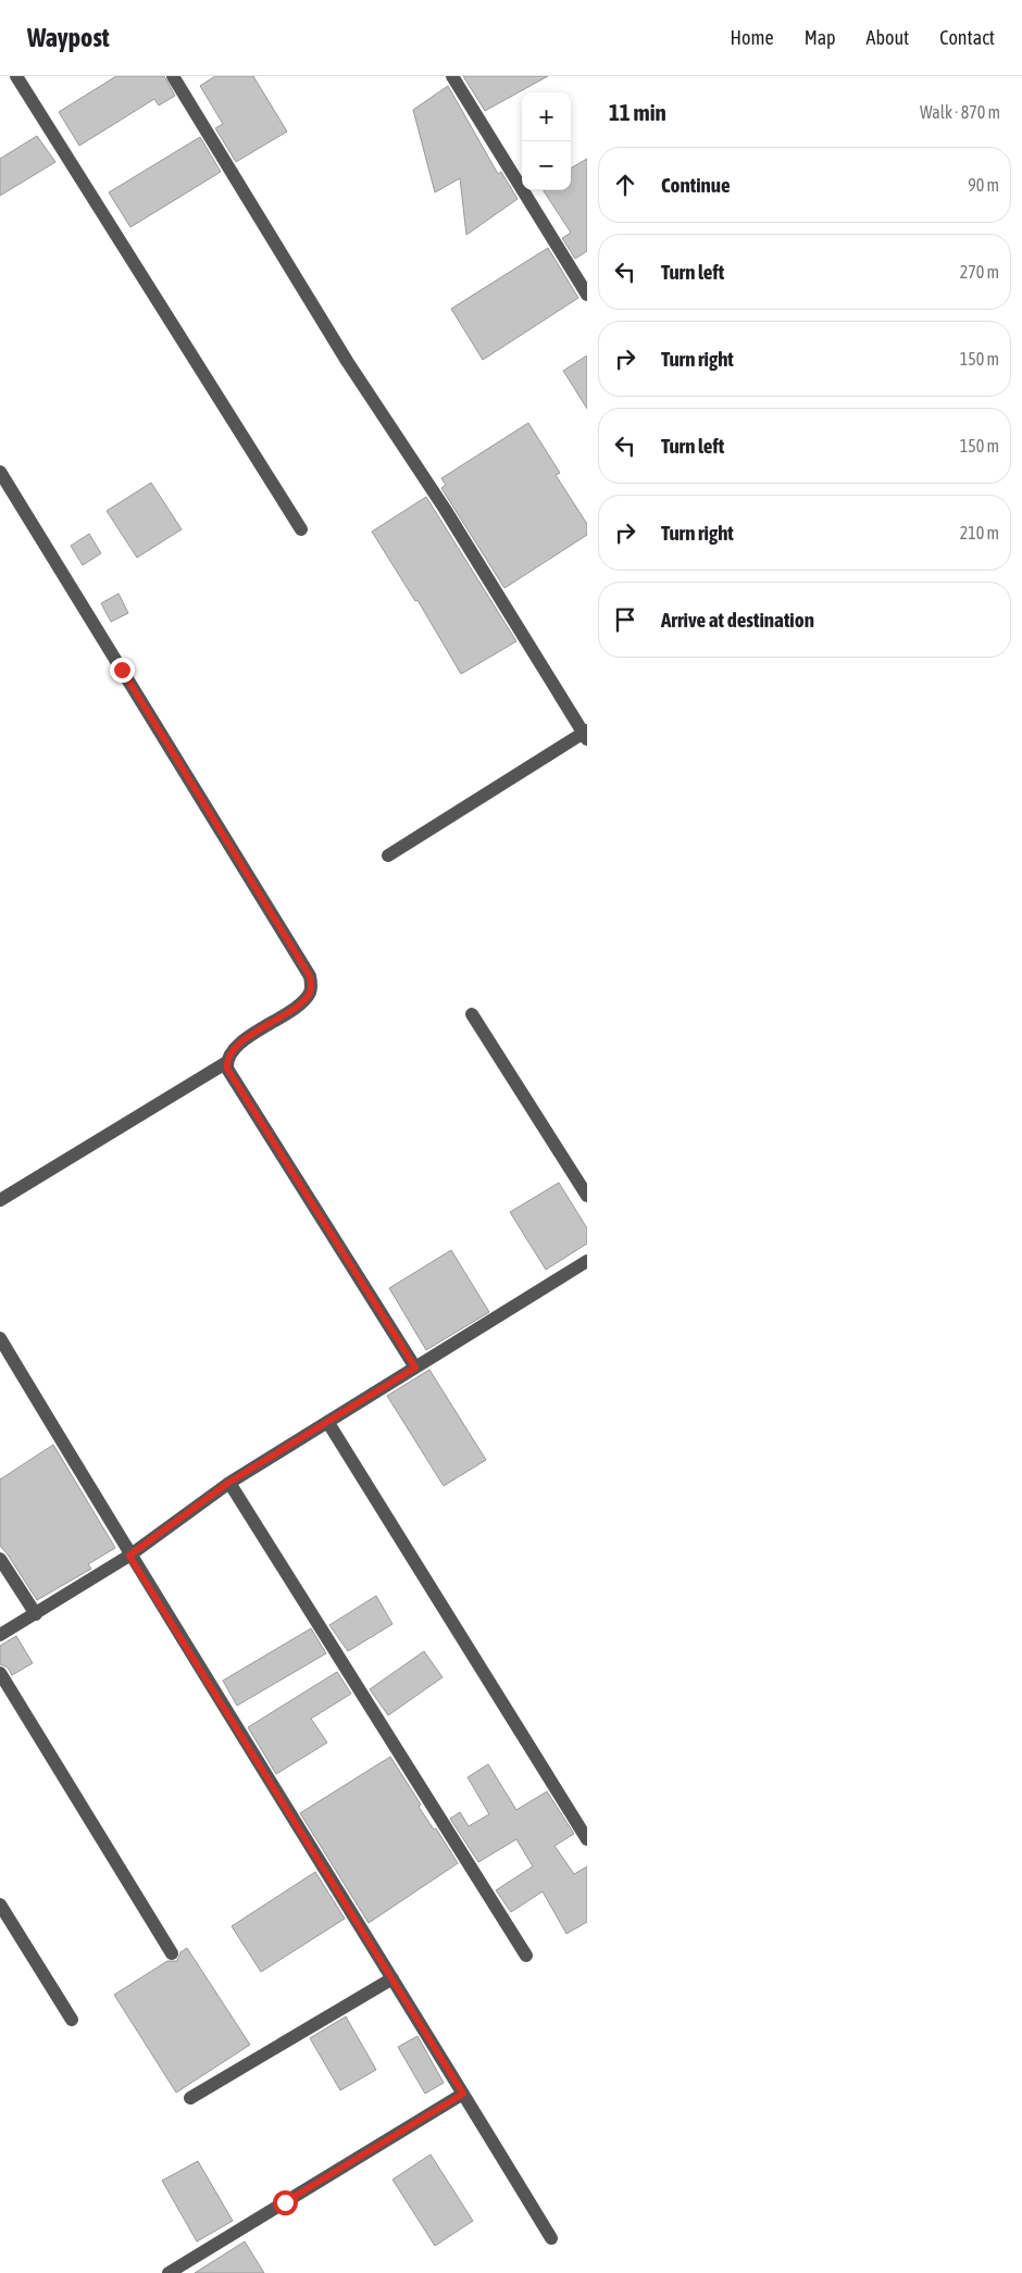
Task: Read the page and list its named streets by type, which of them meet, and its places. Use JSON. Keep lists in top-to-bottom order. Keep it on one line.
{"page":{"header":"Waypost","nav":["Home","Map","About","Contact"],"heading":["11 min","Walk · 870 m"],"map_buttons":["+","−"],"list":[["Continue","90 m"],["Turn left","270 m"],["Turn right","150 m"],["Turn left","150 m"],["Turn right","210 m"],"Arrive at destination"]}}
